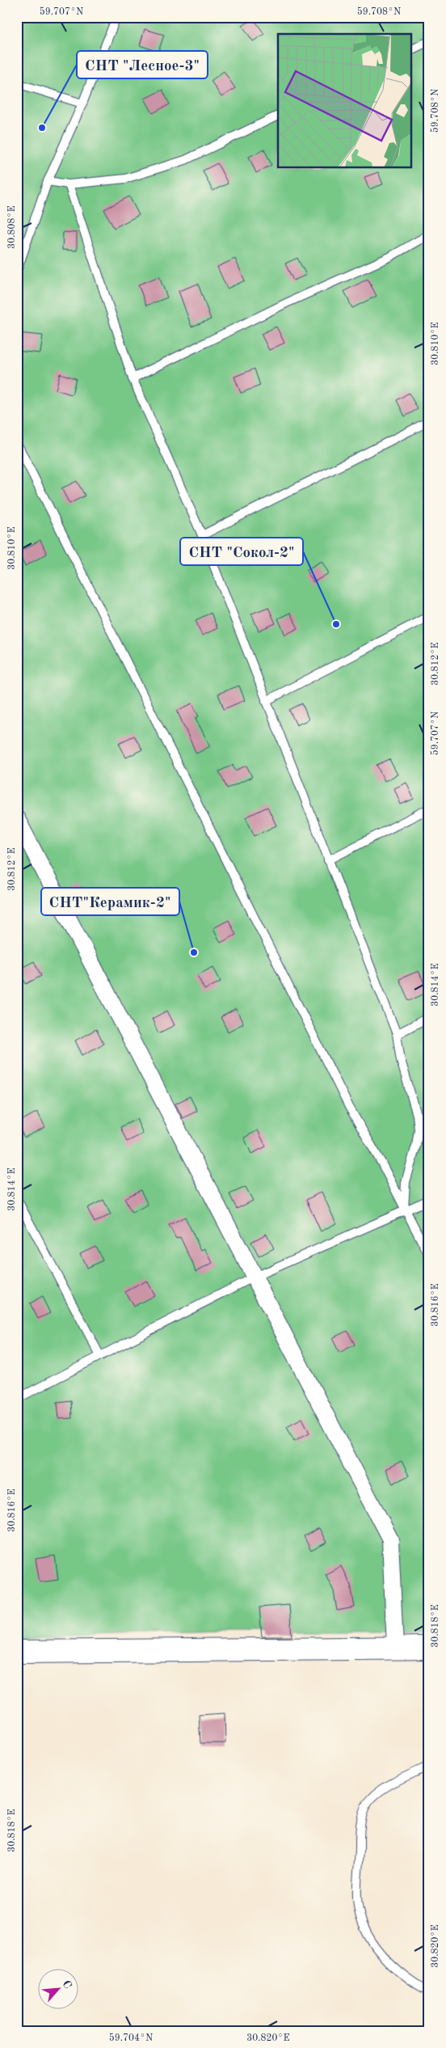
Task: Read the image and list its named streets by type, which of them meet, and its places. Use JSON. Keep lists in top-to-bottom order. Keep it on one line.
{"places":["СНТ \"Лесное-3\"","СНТ \"Сокол-2\"","СНТ\"Керамик-2\""],"north":"top right","coordinates":["59.707°N","59.708°N","30.808°E","30.810°E","30.812°E","30.814°E","30.816°E","30.818°E","30.820°E","59.704°N"]}
